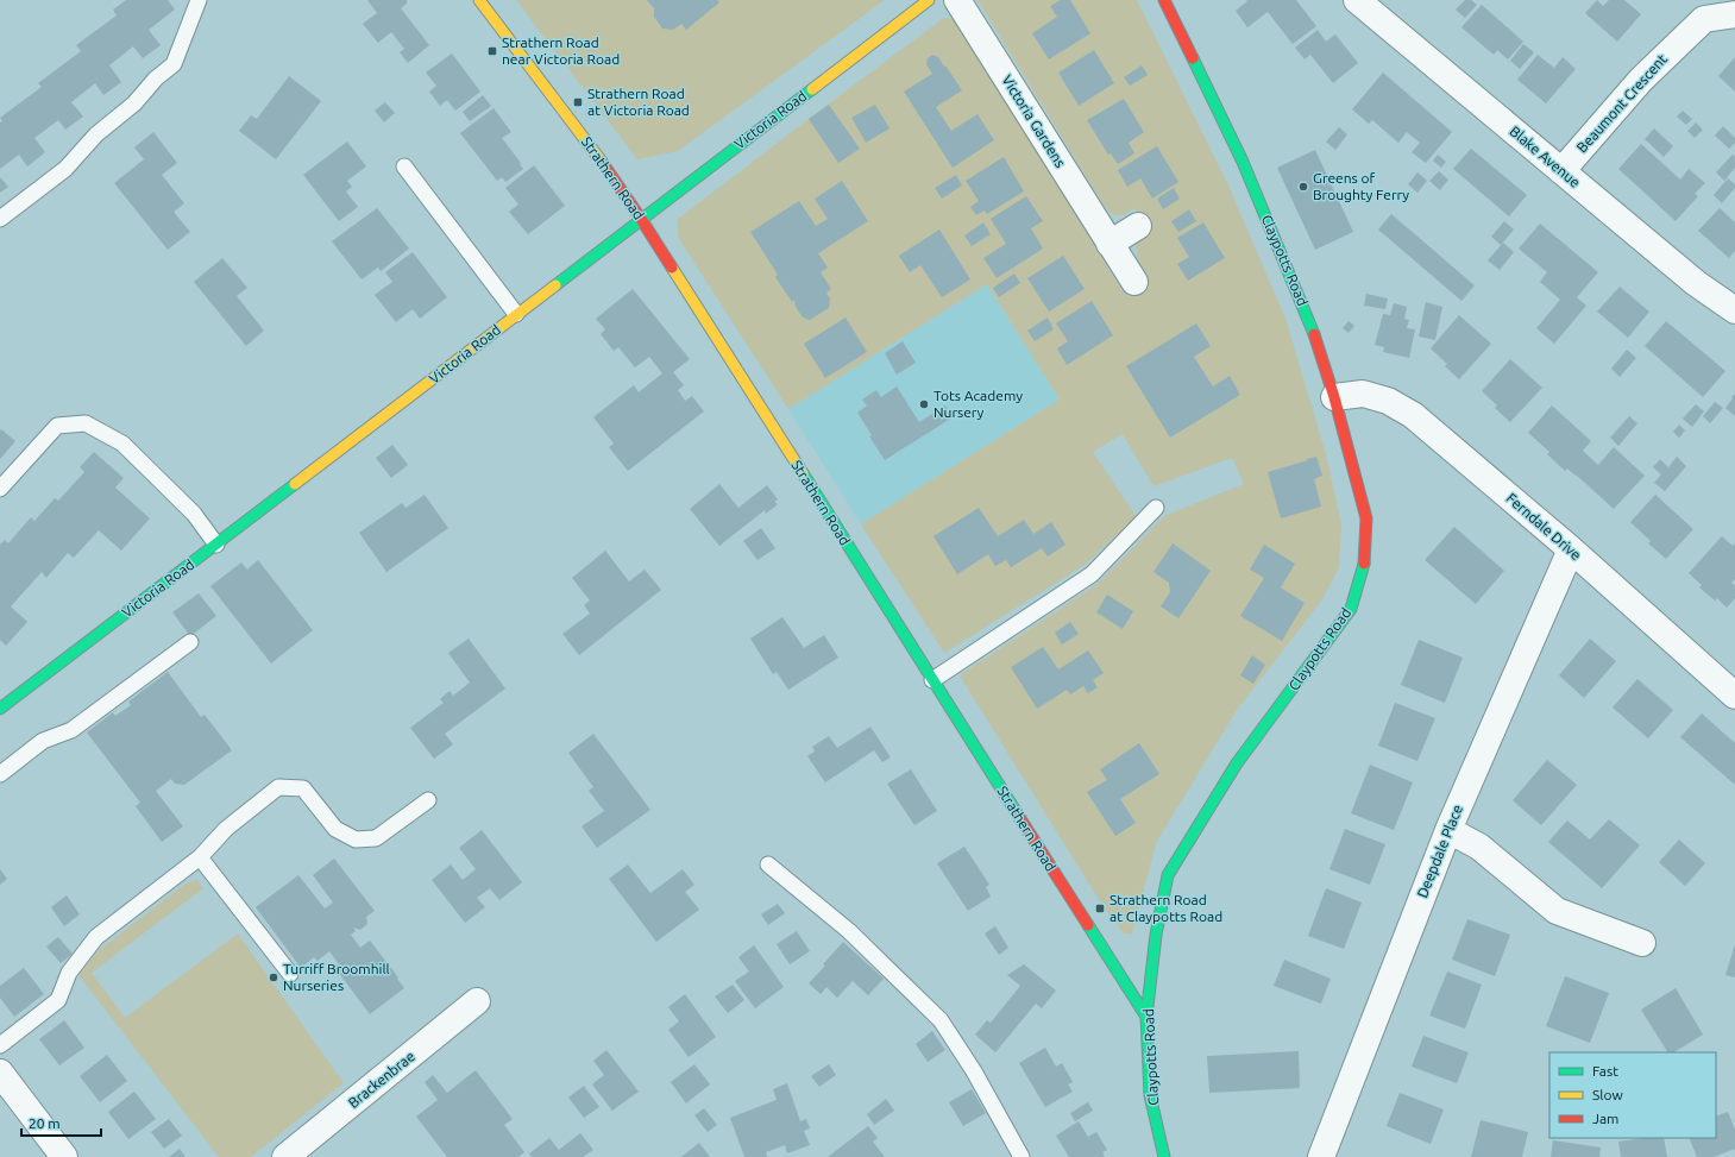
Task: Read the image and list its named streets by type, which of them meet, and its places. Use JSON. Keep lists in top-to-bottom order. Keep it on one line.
{"streets":{"street":["Beaumont Crescent","Victoria Road","Victoria Gardens","Blake Avenue","Strathern Road","Claypotts Road","Ferndale Drive","Deepdale Place","Brackenbrae"]},"crossings":[["Beaumont Crescent","Blake Avenue"],["Victoria Road","Strathern Road"],["Strathern Road","Claypotts Road"],["Claypotts Road","Ferndale Drive"],["Ferndale Drive","Deepdale Place"]],"places":{"transit":["Strathern Road near Victoria Road","Strathern Road at Victoria Road","Strathern Road at Claypotts Road"],"other":["Greens of Broughty Ferry","Tots Academy Nursery","Turriff Broomhill Nurseries"]},"legend":["Fast","Slow","Jam"],"scale_bar":"20 m"}
